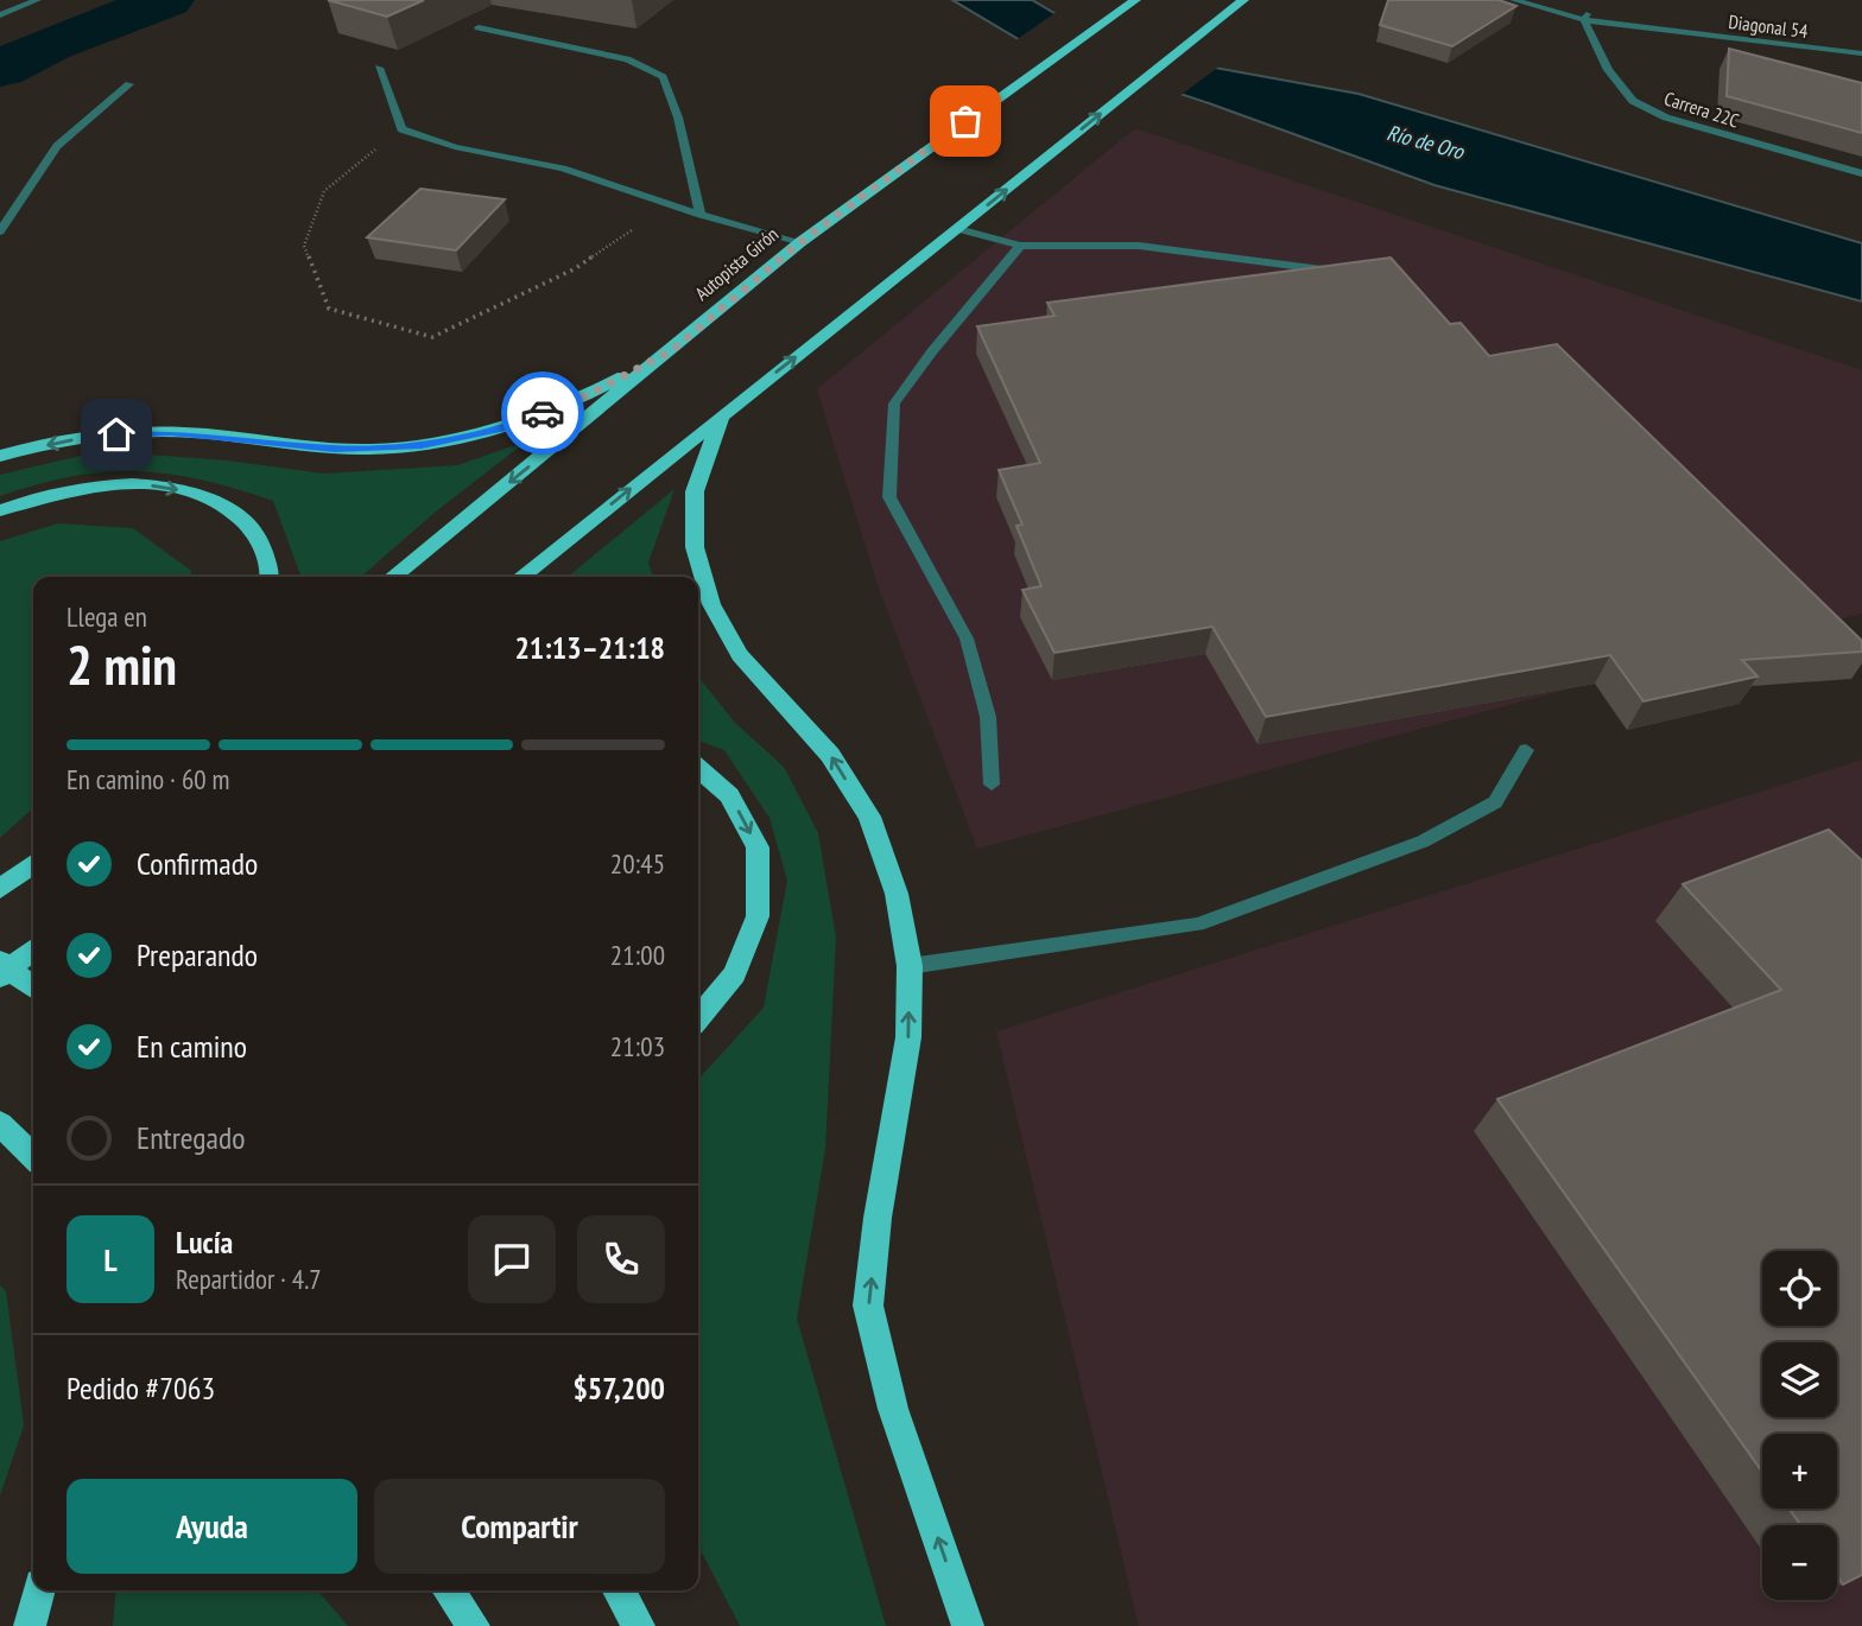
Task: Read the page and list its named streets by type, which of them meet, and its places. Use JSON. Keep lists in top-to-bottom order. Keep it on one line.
{"streets":{"highway":["Autopista Girón"],"street":["Diagonal 54","Carrera 22C"]},"crossings":[["Diagonal 54","Carrera 22C"]],"water":["Río de Oro"],"page":{"heading":["2 min","Llega en","21:13–21:18"],"panel":["Lucía","Repartidor · 4.7","Pedido #7063","$57,200"],"bar":"En camino · 60 m","list":[["Confirmado","20:45"],["Preparando","21:00"],["En camino","21:03"],"Entregado"],"round":"L","map_buttons":["+","−"],"buttons":["Ayuda","Compartir"]}}
